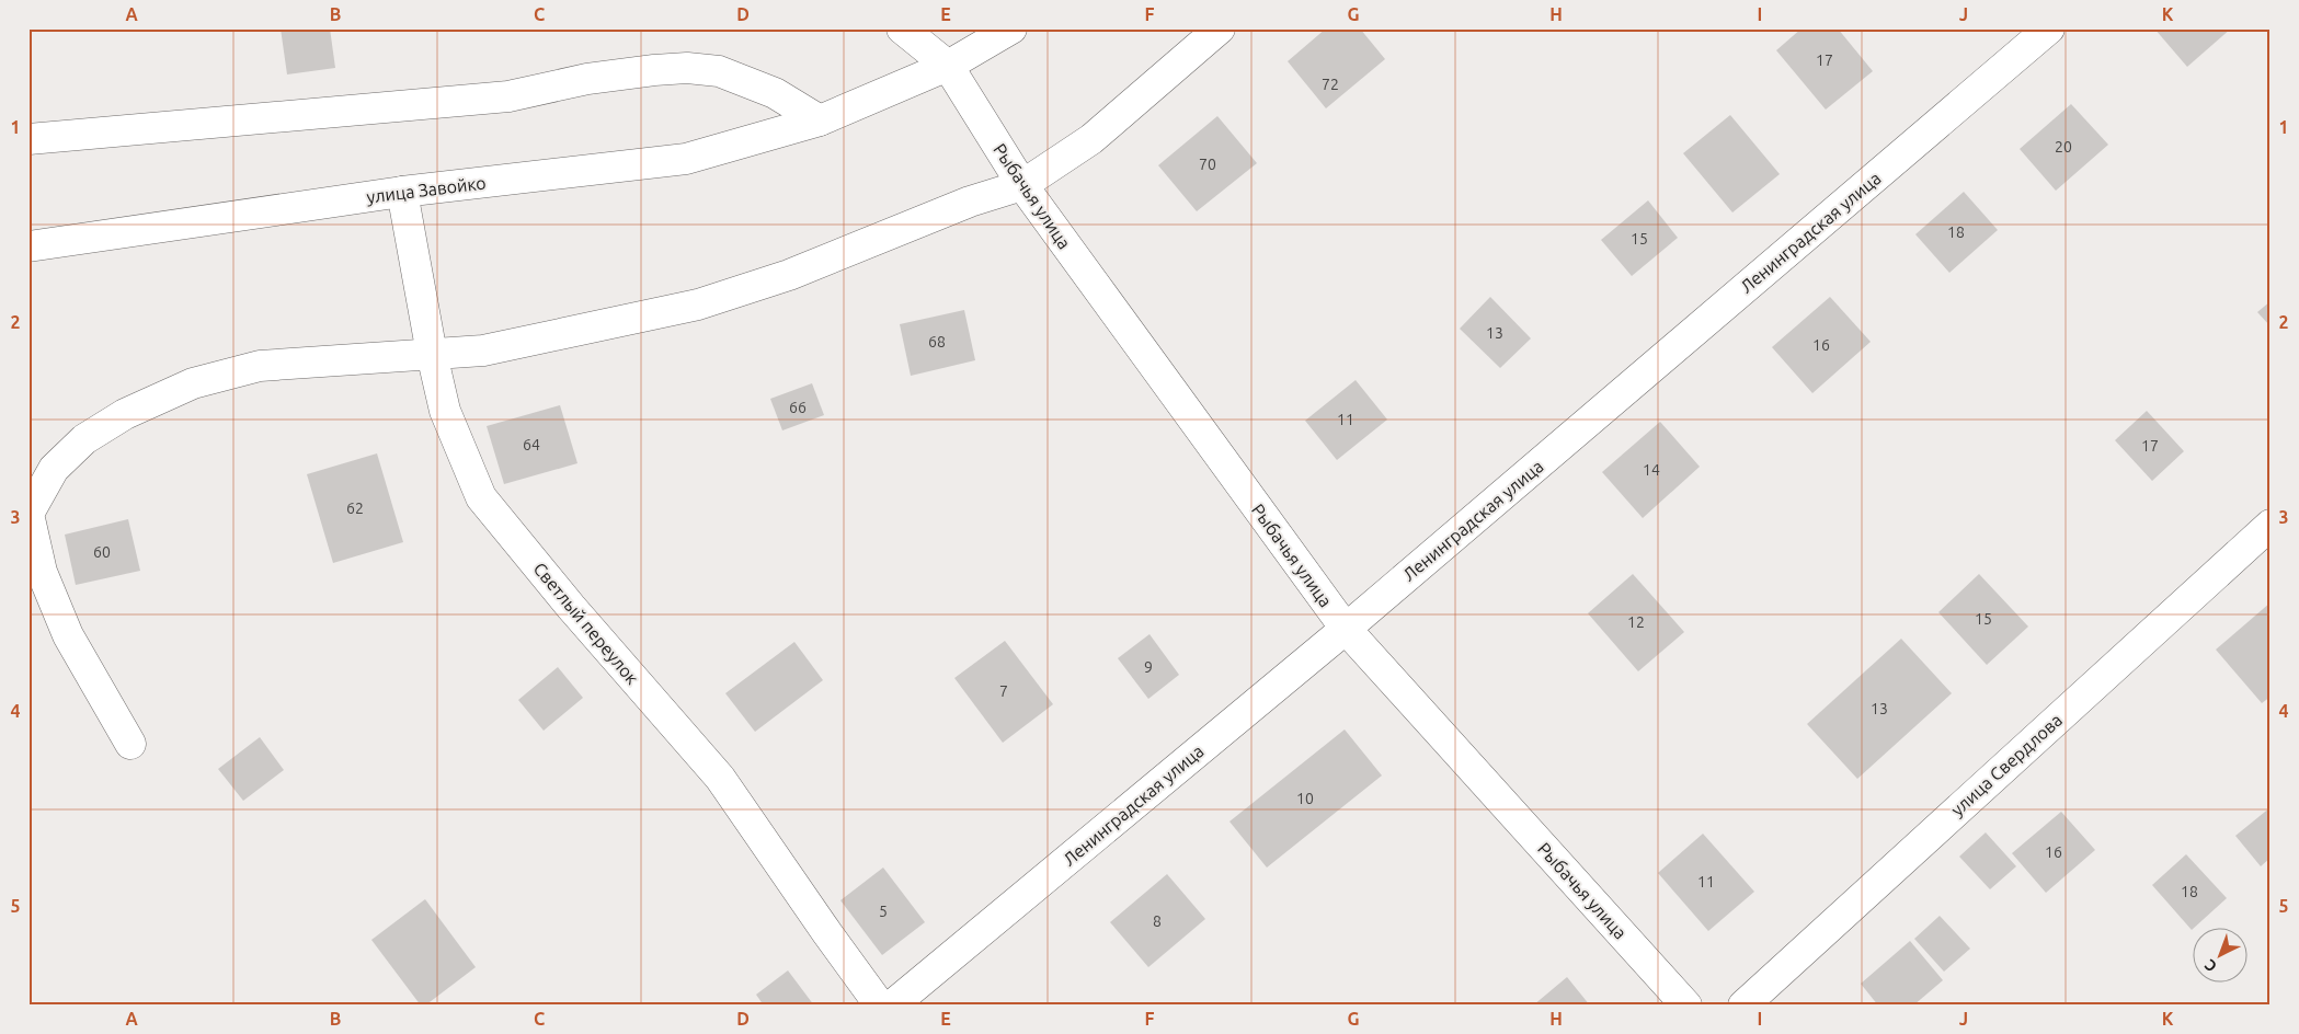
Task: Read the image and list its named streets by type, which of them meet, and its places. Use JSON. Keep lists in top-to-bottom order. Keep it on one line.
{"streets":{"street":["улица Завойко","Рыбачья улица","Ленинградская улица","Светлый переулок","улица Свердлова"]},"crossings":[["улица Завойко","Рыбачья улица"],["улица Завойко","Светлый переулок"],["Рыбачья улица","Ленинградская улица"]],"house_numbers":["17","72","20","70","18","15","13","68","16","66","11","64","17","14","62","60","15","12","9","7","13","10","16","11","18","5","8"],"north":"bottom left","grid":{"columns":["A","B","C","D","E","F","G","H","I","J","K"],"rows":["1","2","3","4","5"]}}
